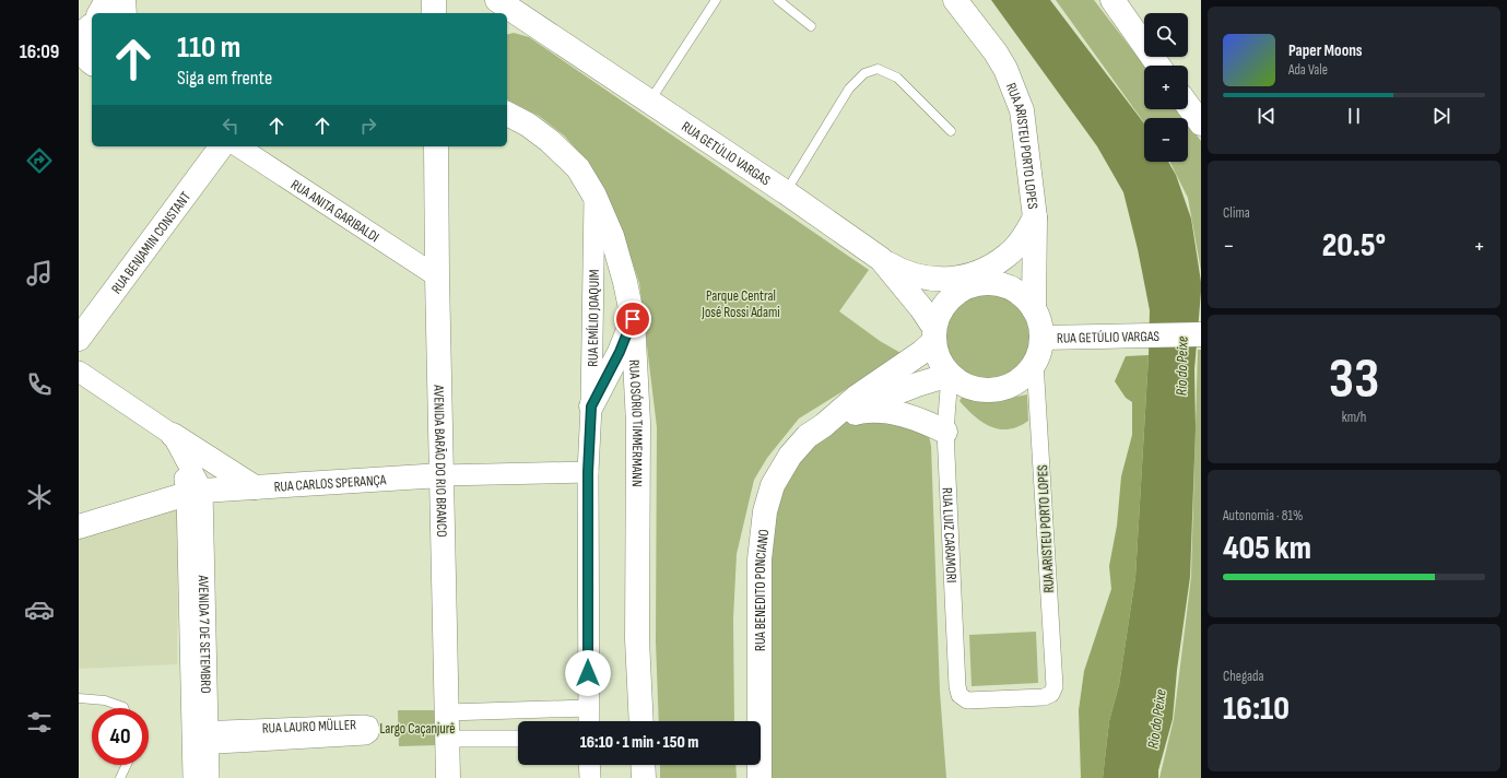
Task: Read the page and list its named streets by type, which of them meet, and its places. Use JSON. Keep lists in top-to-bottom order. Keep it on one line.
{"streets":{"main road":["RUA ARISTEU PORTO LOPES","RUA GETÚLIO VARGAS","RUA BENJAMIN CONSTANT","RUA OSÓRIO TIMMERMANN","AVENIDA BARÃO DO RIO BRANCO","RUA CARLOS SPERANÇA","RUA BENEDITO PONCIANO"],"street":["RUA ANITA GARIBALDI","RUA EMÍLIO JOAQUIM","RUA LUIZ CARAMORI","AVENIDA 7 DE SETEMBRO","RUA LAURO MÜLLER"]},"crossings":[["RUA ARISTEU PORTO LOPES","RUA GETÚLIO VARGAS"],["RUA ARISTEU PORTO LOPES","RUA LUIZ CARAMORI"],["RUA ARISTEU PORTO LOPES","RUA BENEDITO PONCIANO"],["RUA GETÚLIO VARGAS","RUA LUIZ CARAMORI"],["RUA GETÚLIO VARGAS","RUA BENEDITO PONCIANO"],["RUA ANITA GARIBALDI","AVENIDA BARÃO DO RIO BRANCO"],["RUA EMÍLIO JOAQUIM","RUA OSÓRIO TIMMERMANN"],["RUA EMÍLIO JOAQUIM","RUA CARLOS SPERANÇA"],["AVENIDA BARÃO DO RIO BRANCO","RUA CARLOS SPERANÇA"],["RUA CARLOS SPERANÇA","AVENIDA 7 DE SETEMBRO"],["RUA LUIZ CARAMORI","RUA BENEDITO PONCIANO"],["AVENIDA 7 DE SETEMBRO","RUA LAURO MÜLLER"]],"water":["Rio do Peixe"],"parks":["Parque Central José Rossi Adami","Largo Caçanjurê"],"page":{"tabs":"16:09","map_buttons":["+","−"],"turn":["110 m","Siga em frente"],"song":["Paper Moons","Ada Vale"],"tile":["Clima",["33","km/h"],["Autonomia · 81%","405 km"],["Chegada","16:10"]],"heat":["−","20.5°","+"],"limit":"40","trip":"16:10 · 1 min · 150 m"}}
